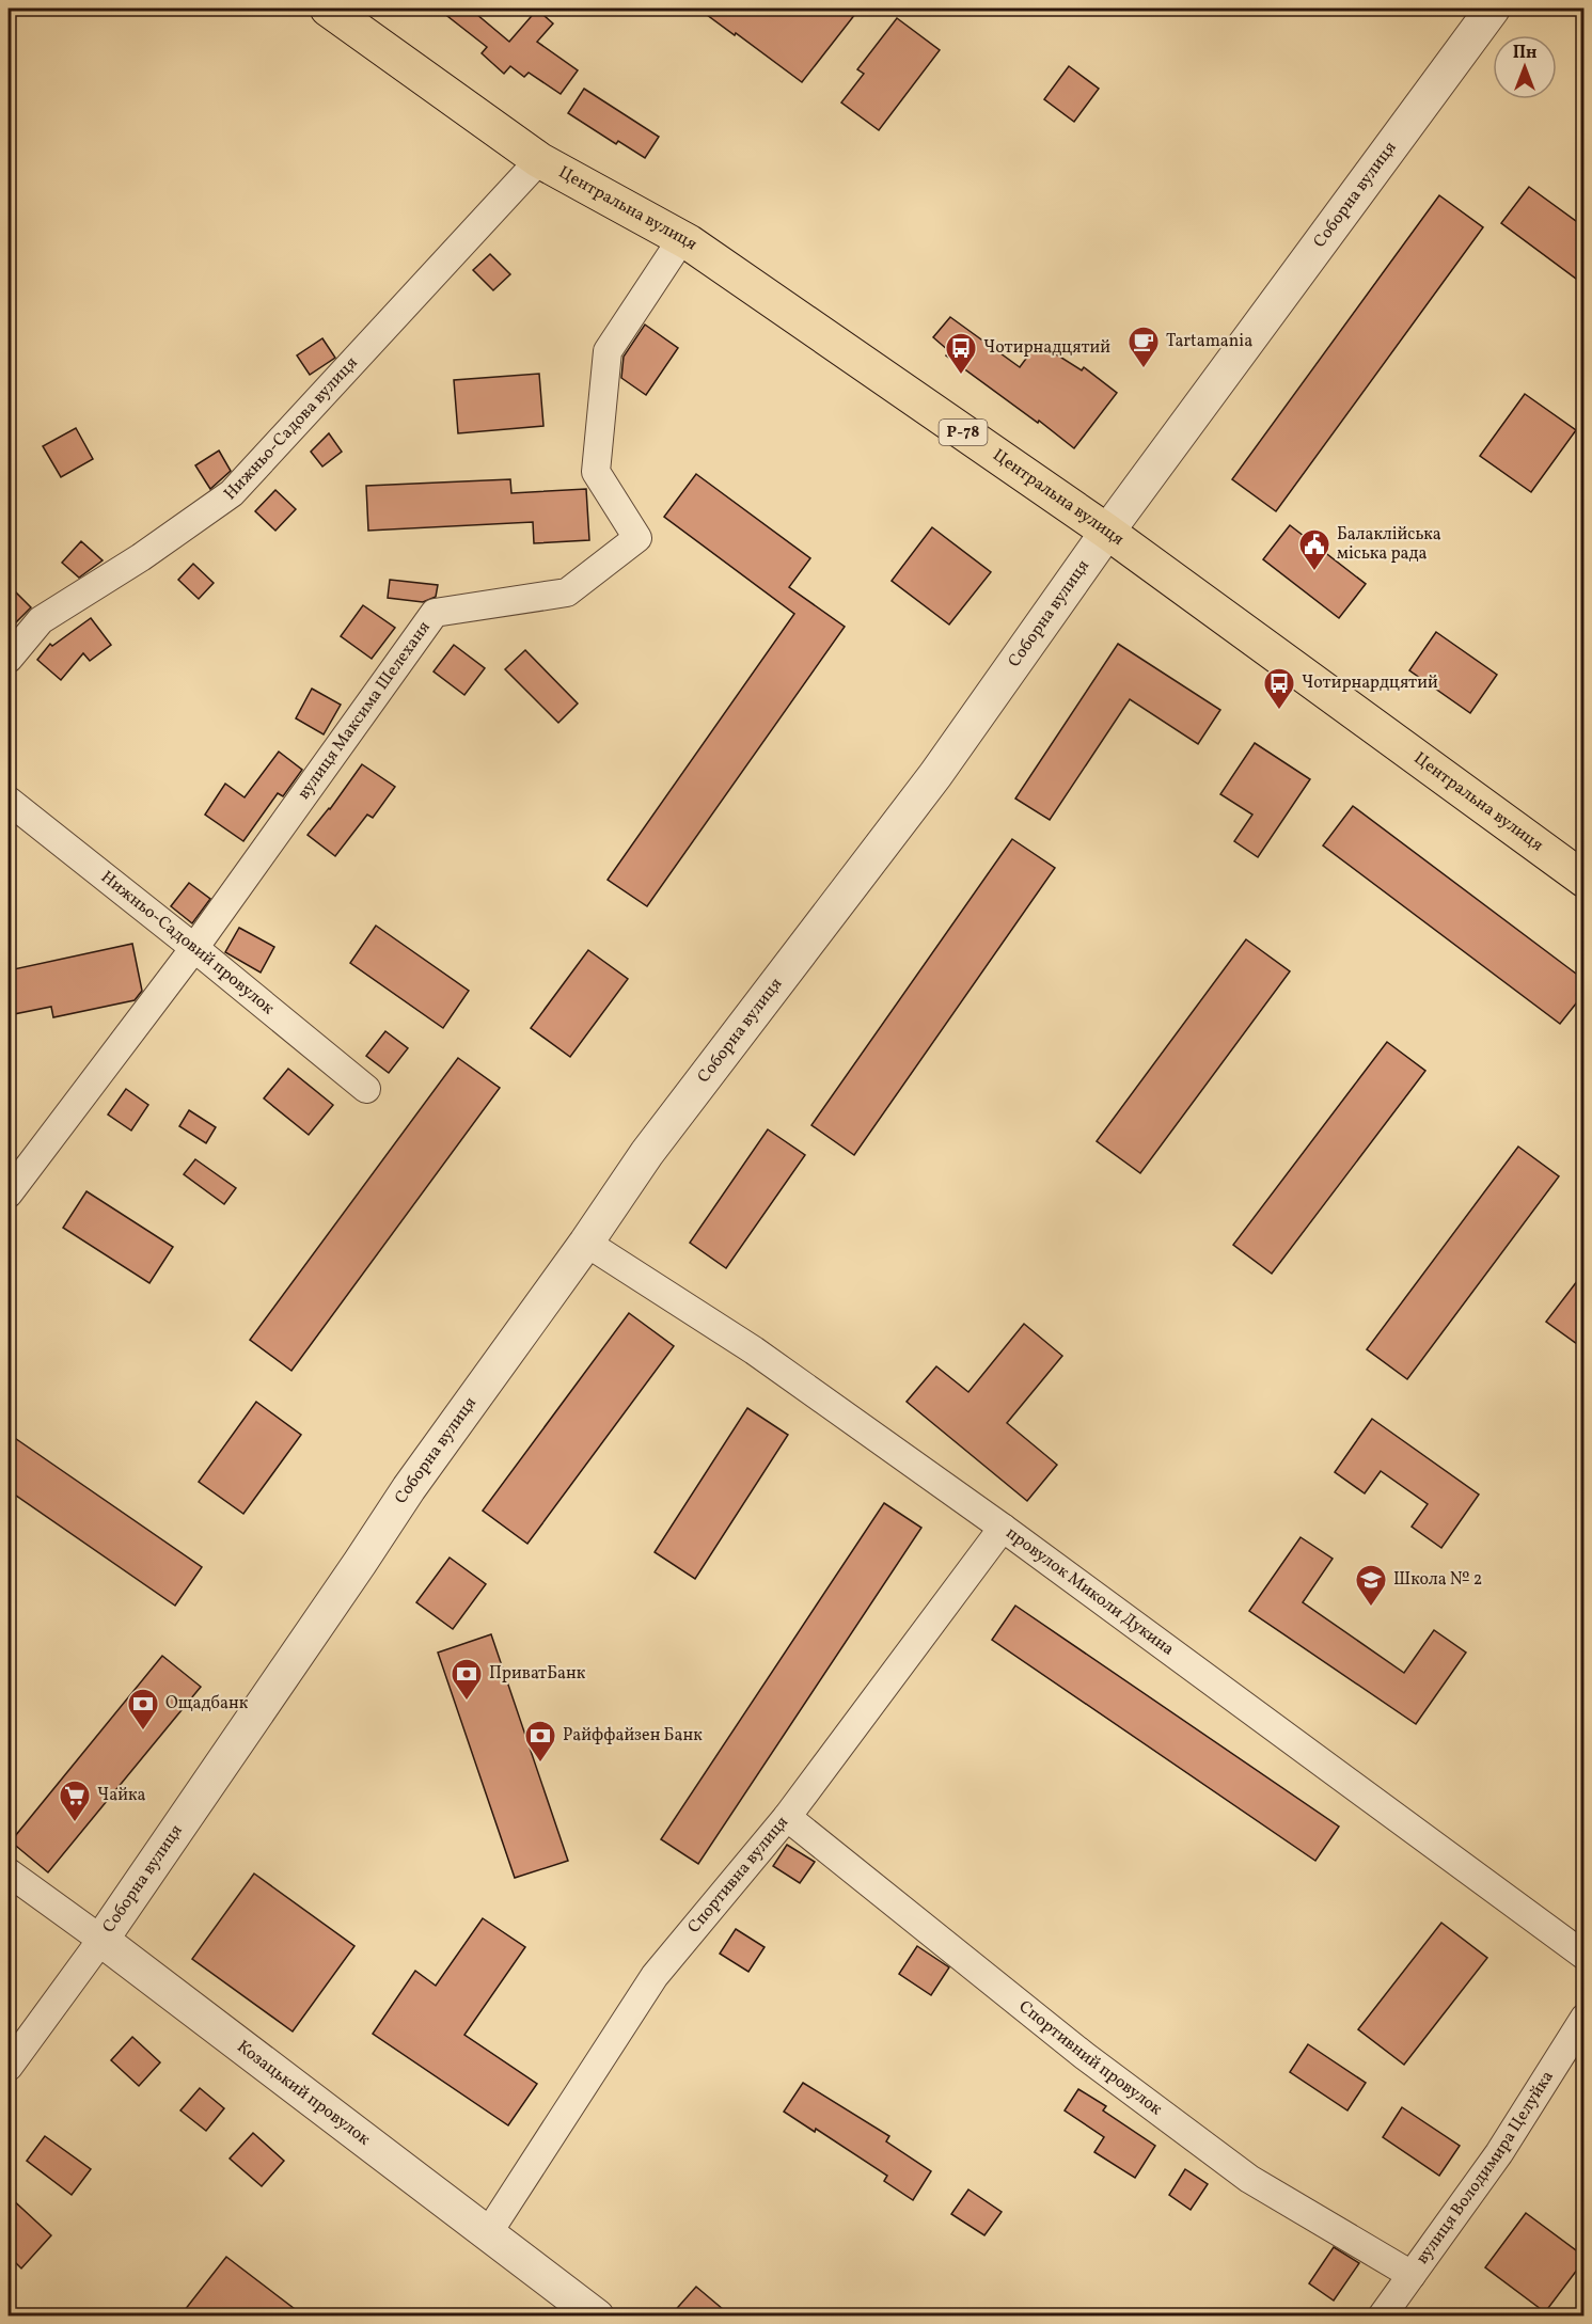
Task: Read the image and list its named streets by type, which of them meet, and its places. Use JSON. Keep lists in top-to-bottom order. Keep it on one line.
{"streets":{"main road":["Центральна вулиця","Р-78"],"street":["Соборна вулиця","Нижньо-Садова вулиця","вулиця Максима Шелеханя","Нижньо-Садовий провулок","провулок Миколи Дукина","Спортивна вулиця","Спортивний провулок","Козацький провулок","вулиця Володимира Целуйка"]},"crossings":[["Соборна вулиця","Центральна вулиця"],["Соборна вулиця","провулок Миколи Дукина"],["Соборна вулиця","Козацький провулок"],["Центральна вулиця","Нижньо-Садова вулиця"],["Центральна вулиця","вулиця Максима Шелеханя"],["вулиця Максима Шелеханя","Нижньо-Садовий провулок"],["провулок Миколи Дукина","Спортивна вулиця"],["Спортивна вулиця","Спортивний провулок"],["Спортивна вулиця","Козацький провулок"],["Спортивний провулок","вулиця Володимира Целуйка"]],"places":{"cafe":["Tartamania"],"bus stop":["Чотирнадцятий","Чотирнардцятий"],"public building":["Балаклійська міська рада"],"school or university":["Школа № 2"],"bank":["ПриватБанк","Ощадбанк","Райффайзен Банк"],"supermarket":["Чайка"]},"north":"top"}
